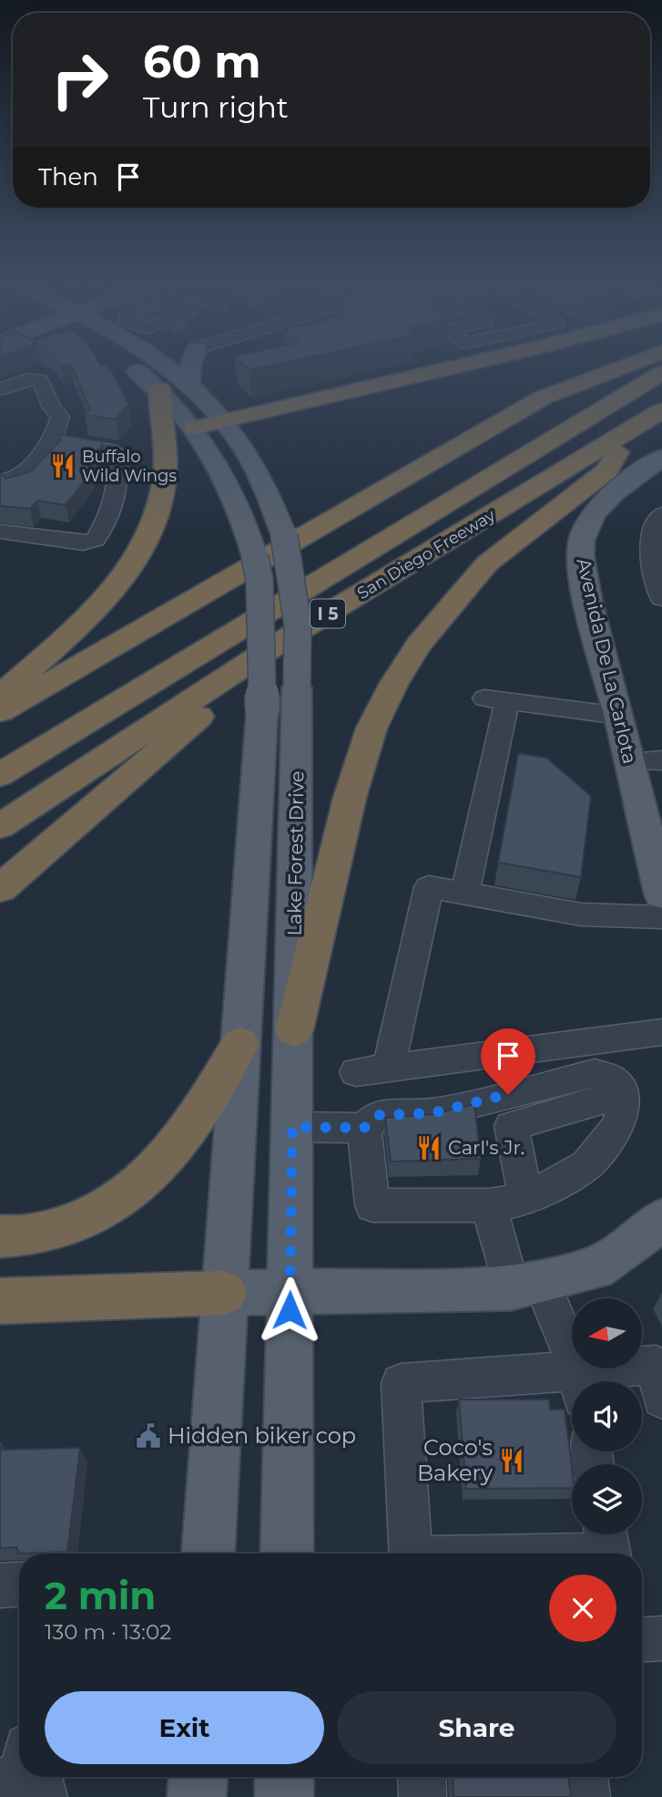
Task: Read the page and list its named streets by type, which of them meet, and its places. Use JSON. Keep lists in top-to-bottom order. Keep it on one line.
{"streets":{"highway":["San Diego Freeway","I 5"],"main road":["Avenida De La Carlota","Lake Forest Drive"]},"places":{"restaurant":["Buffalo Wild Wings","Carl's Jr.","Coco's Bakery"],"public building":["Hidden biker cop"]},"north":"left","page":{"turn":["60 m","Turn right"],"then":"Then","heading":["2 min","130 m · 13:02"],"buttons":["Exit","Share"]}}
